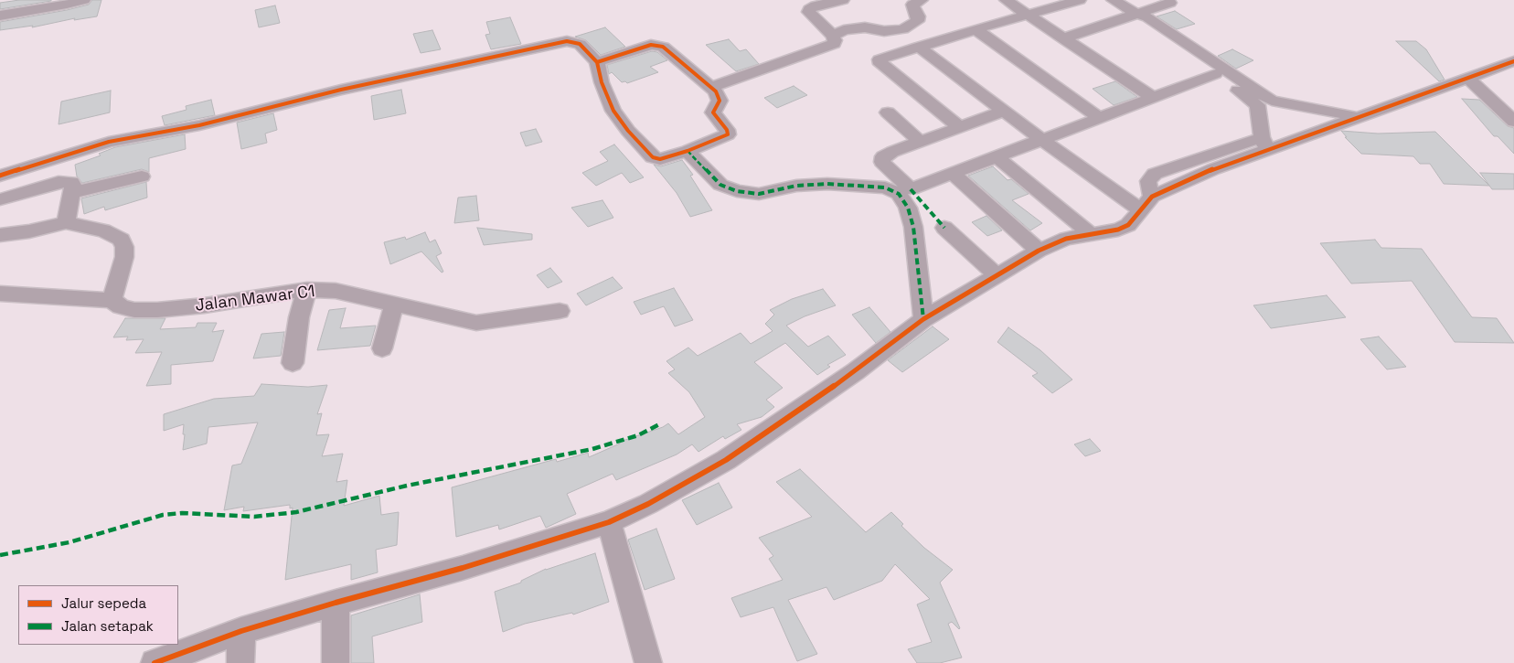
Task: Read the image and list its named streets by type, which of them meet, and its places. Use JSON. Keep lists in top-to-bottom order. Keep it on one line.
{"streets":{"street":["Jalan Mawar C1"]},"legend":["Jalur sepeda","Jalan setapak"]}
